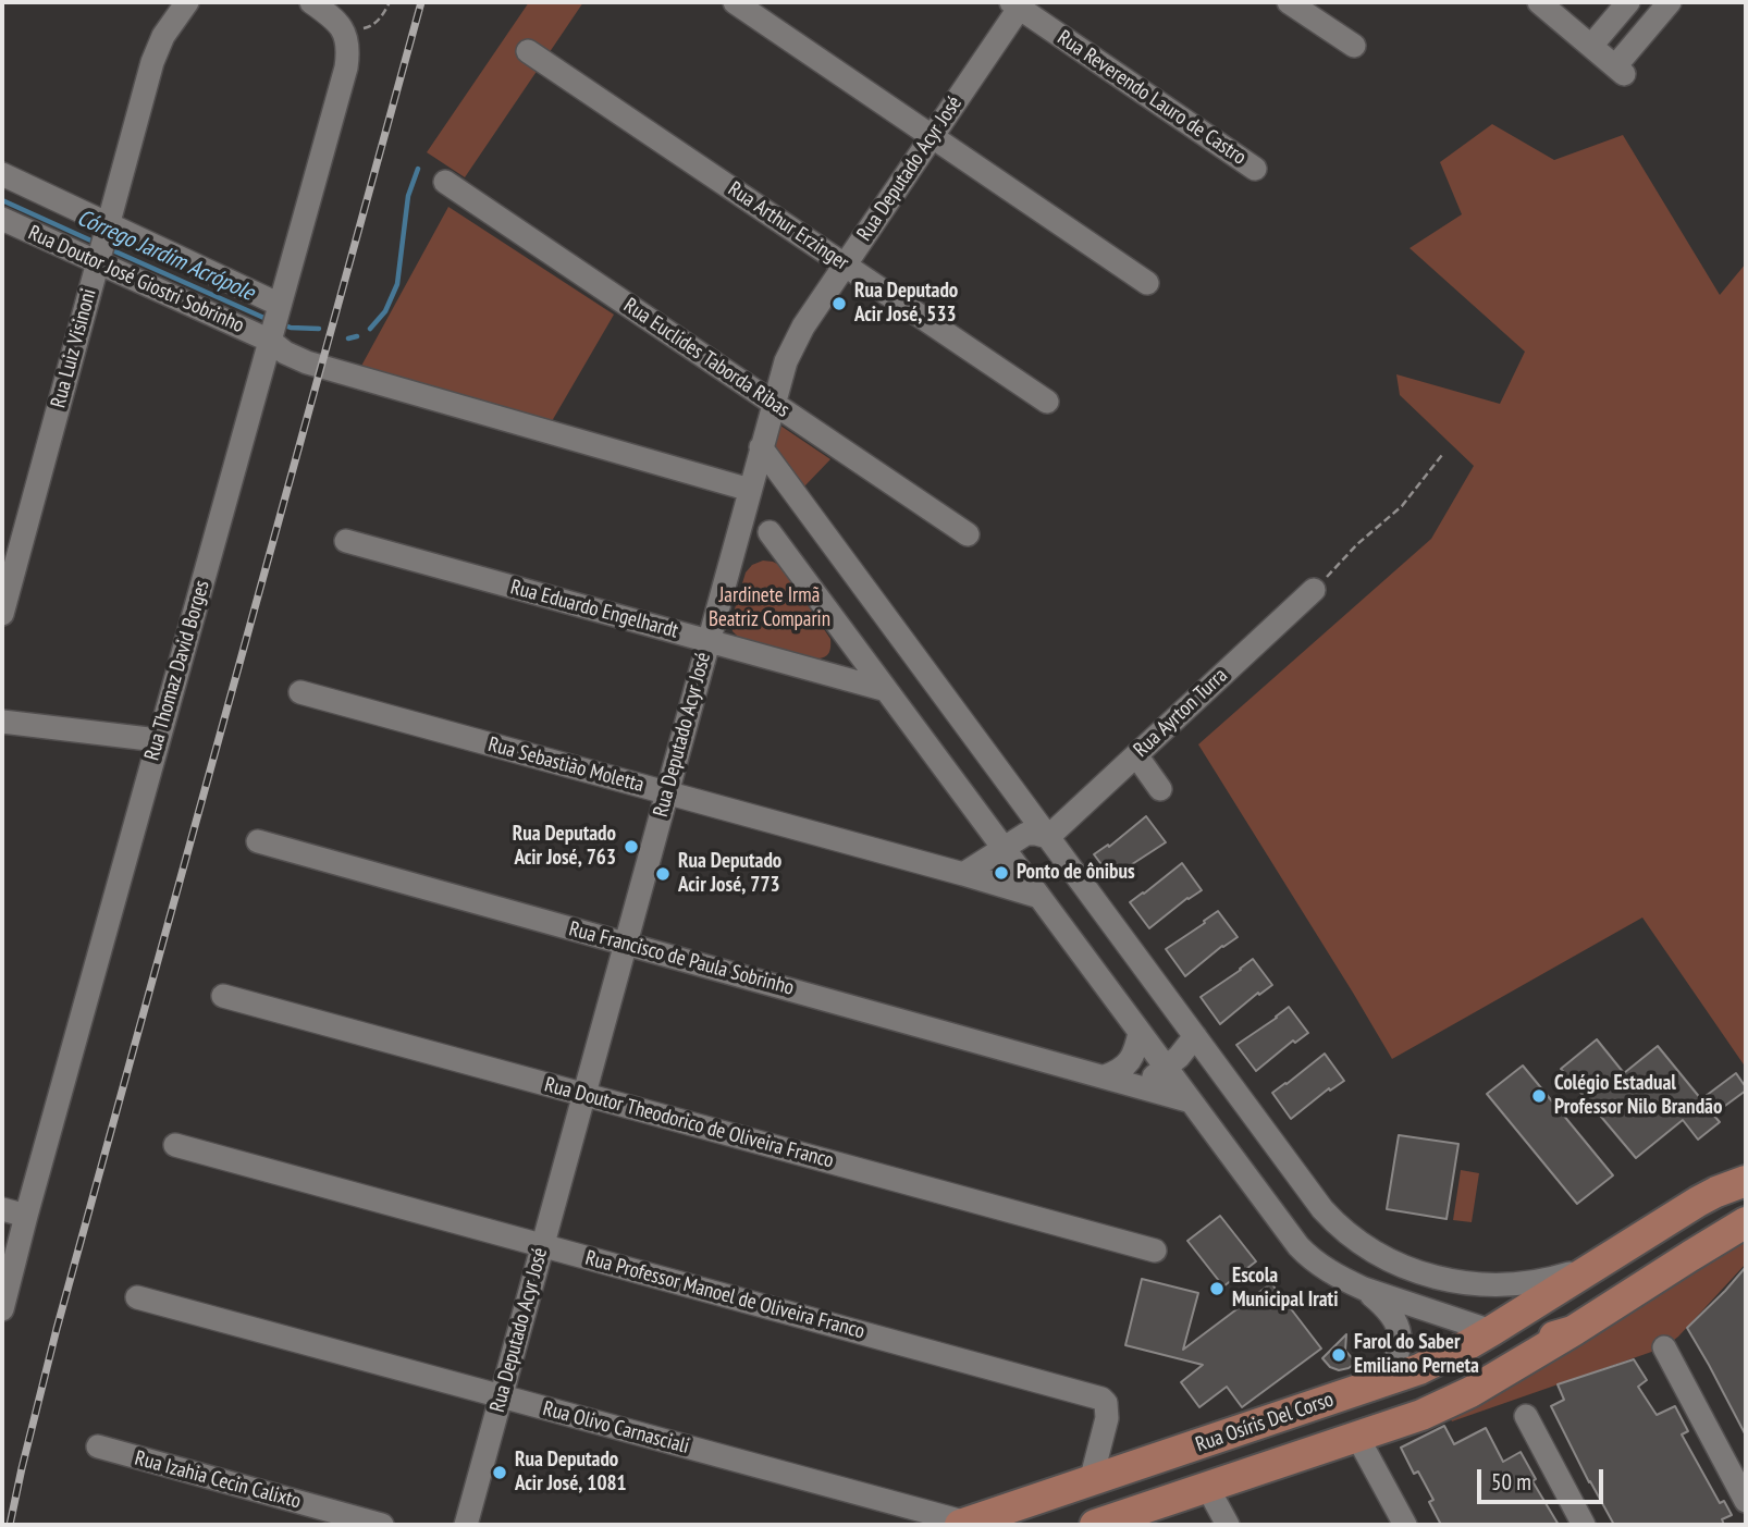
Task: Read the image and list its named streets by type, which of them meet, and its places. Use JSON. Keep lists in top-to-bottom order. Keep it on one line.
{"streets":{"main road":["Rua Osíris Del Corso"],"street":["Rua Reverendo Lauro de Castro","Rua Deputado Acyr José","Rua Arthur Erzinger","Rua Doutor José Giostri Sobrinho","Rua Luiz Visinoni","Rua Euclides Taborda Ribas","Rua Eduardo Engelhardt","Rua Thomaz David Borges","Rua Ayrton Turra","Rua Sebastião Moletta","Rua Francisco de Paula Sobrinho","Rua Doutor Theodorico de Oliveira Franco","Rua Professor Manoel de Oliveira Franco","Rua Olivo Carnasciali","Rua Izahia Cecin Calixto"]},"crossings":[["Rua Reverendo Lauro de Castro","Rua Deputado Acyr José"],["Rua Deputado Acyr José","Rua Arthur Erzinger"],["Rua Deputado Acyr José","Rua Doutor José Giostri Sobrinho"],["Rua Deputado Acyr José","Rua Euclides Taborda Ribas"],["Rua Deputado Acyr José","Rua Eduardo Engelhardt"],["Rua Deputado Acyr José","Rua Sebastião Moletta"],["Rua Deputado Acyr José","Rua Francisco de Paula Sobrinho"],["Rua Deputado Acyr José","Rua Doutor Theodorico de Oliveira Franco"],["Rua Deputado Acyr José","Rua Professor Manoel de Oliveira Franco"],["Rua Deputado Acyr José","Rua Olivo Carnasciali"],["Rua Doutor José Giostri Sobrinho","Rua Luiz Visinoni"],["Rua Doutor José Giostri Sobrinho","Rua Thomaz David Borges"],["Rua Professor Manoel de Oliveira Franco","Rua Osíris Del Corso"],["Rua Osíris Del Corso","Rua Olivo Carnasciali"]],"water":["Córrego Jardim Acrópole"],"parks":["Jardinete Irmã Beatriz Comparin"],"places":["Rua Deputado Acir José, 533","Rua Deputado Acir José, 763","Ponto de ônibus","Rua Deputado Acir José, 773","Colégio Estadual Professor Nilo Brandão","Escola Municipal Irati","Farol do Saber Emiliano Perneta","Rua Deputado Acir José, 1081"],"scale_bar":"50 m"}
